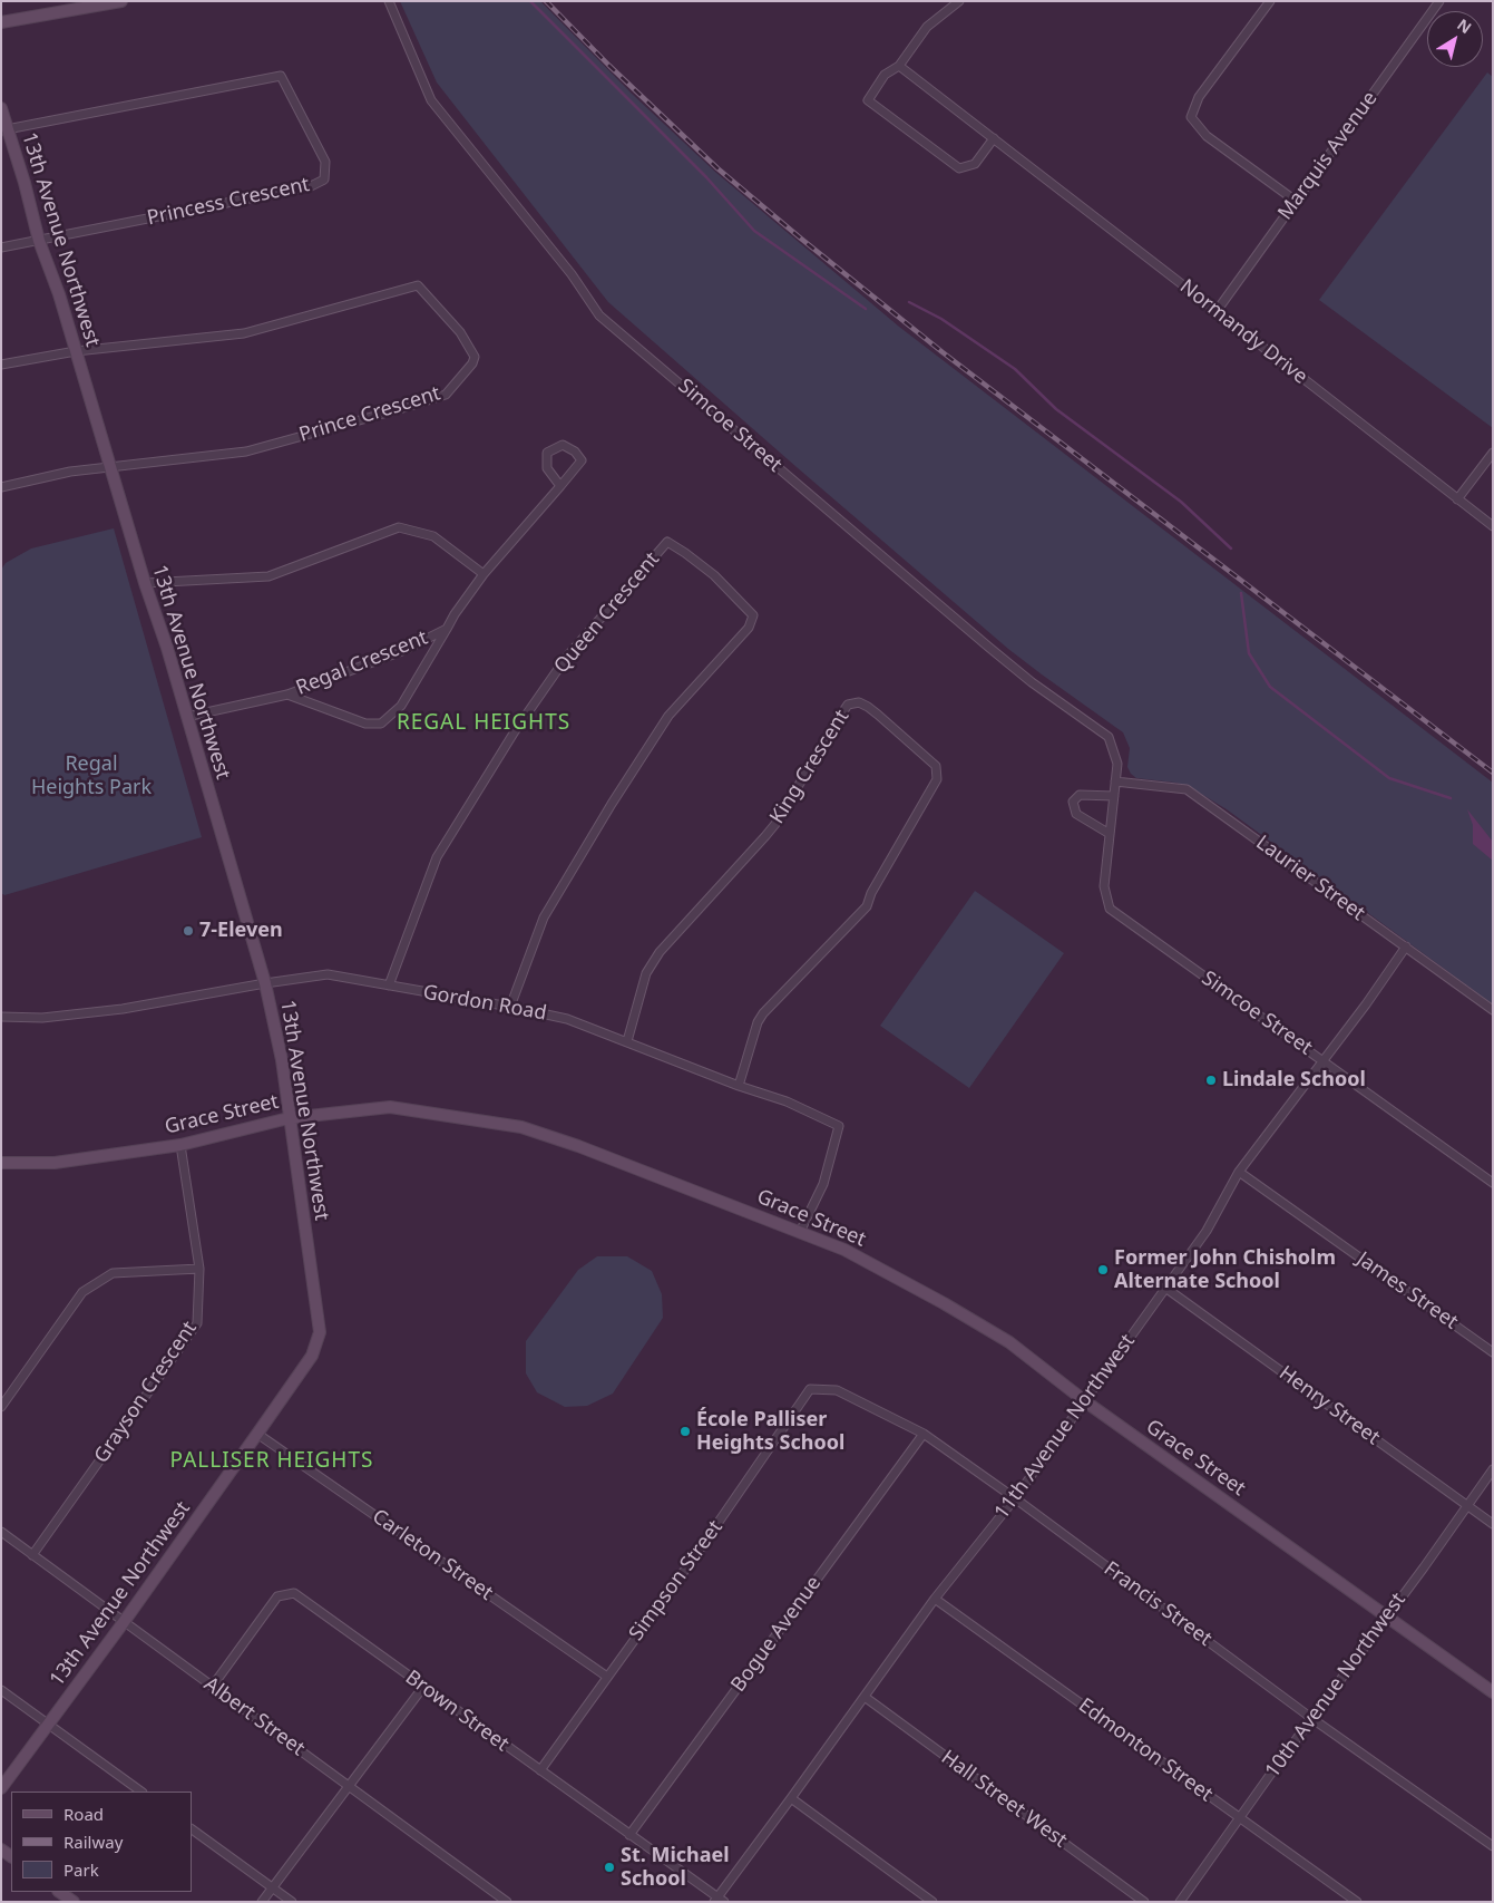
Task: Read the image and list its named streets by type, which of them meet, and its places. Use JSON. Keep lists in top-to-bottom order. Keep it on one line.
{"streets":{"street":["Marquis Avenue","Princess Crescent","13th Avenue Northwest","Normandy Drive","Prince Crescent","Simcoe Street","Queen Crescent","Regal Crescent","King Crescent","Laurier Street","Gordon Road","Grace Street","James Street","Grayson Crescent","Henry Street","11th Avenue Northwest","Carleton Street","Simpson Street","Francis Street","Bogue Avenue","10th Avenue Northwest","Brown Street","Albert Street","Edmonton Street","Hall Street West"]},"crossings":[["Marquis Avenue","Normandy Drive"],["Princess Crescent","13th Avenue Northwest"],["13th Avenue Northwest","Prince Crescent"],["13th Avenue Northwest","Regal Crescent"],["13th Avenue Northwest","Gordon Road"],["13th Avenue Northwest","Grace Street"],["13th Avenue Northwest","Carleton Street"],["13th Avenue Northwest","Albert Street"],["Simcoe Street","Laurier Street"],["Simcoe Street","11th Avenue Northwest"],["Queen Crescent","Gordon Road"],["King Crescent","Gordon Road"],["Laurier Street","11th Avenue Northwest"],["Gordon Road","Grace Street"],["Grace Street","Grayson Crescent"],["Grace Street","11th Avenue Northwest"],["Grace Street","10th Avenue Northwest"],["James Street","11th Avenue Northwest"],["Grayson Crescent","Albert Street"],["Henry Street","11th Avenue Northwest"],["Henry Street","10th Avenue Northwest"],["11th Avenue Northwest","Francis Street"],["11th Avenue Northwest","Brown Street"],["11th Avenue Northwest","Edmonton Street"],["11th Avenue Northwest","Hall Street West"],["Carleton Street","Simpson Street"],["Simpson Street","Francis Street"],["Simpson Street","Brown Street"],["Francis Street","Bogue Avenue"],["Francis Street","10th Avenue Northwest"],["Bogue Avenue","Brown Street"],["10th Avenue Northwest","Edmonton Street"],["Brown Street","Albert Street"]],"districts":["REGAL HEIGHTS","PALLISER HEIGHTS"],"parks":["Regal Heights Park"],"places":["7-Eleven","Lindale School","Former John Chisholm Alternate School","École Palliser Heights School","St. Michael School"],"legend":["Road","Railway","Park"],"north":"top right"}
